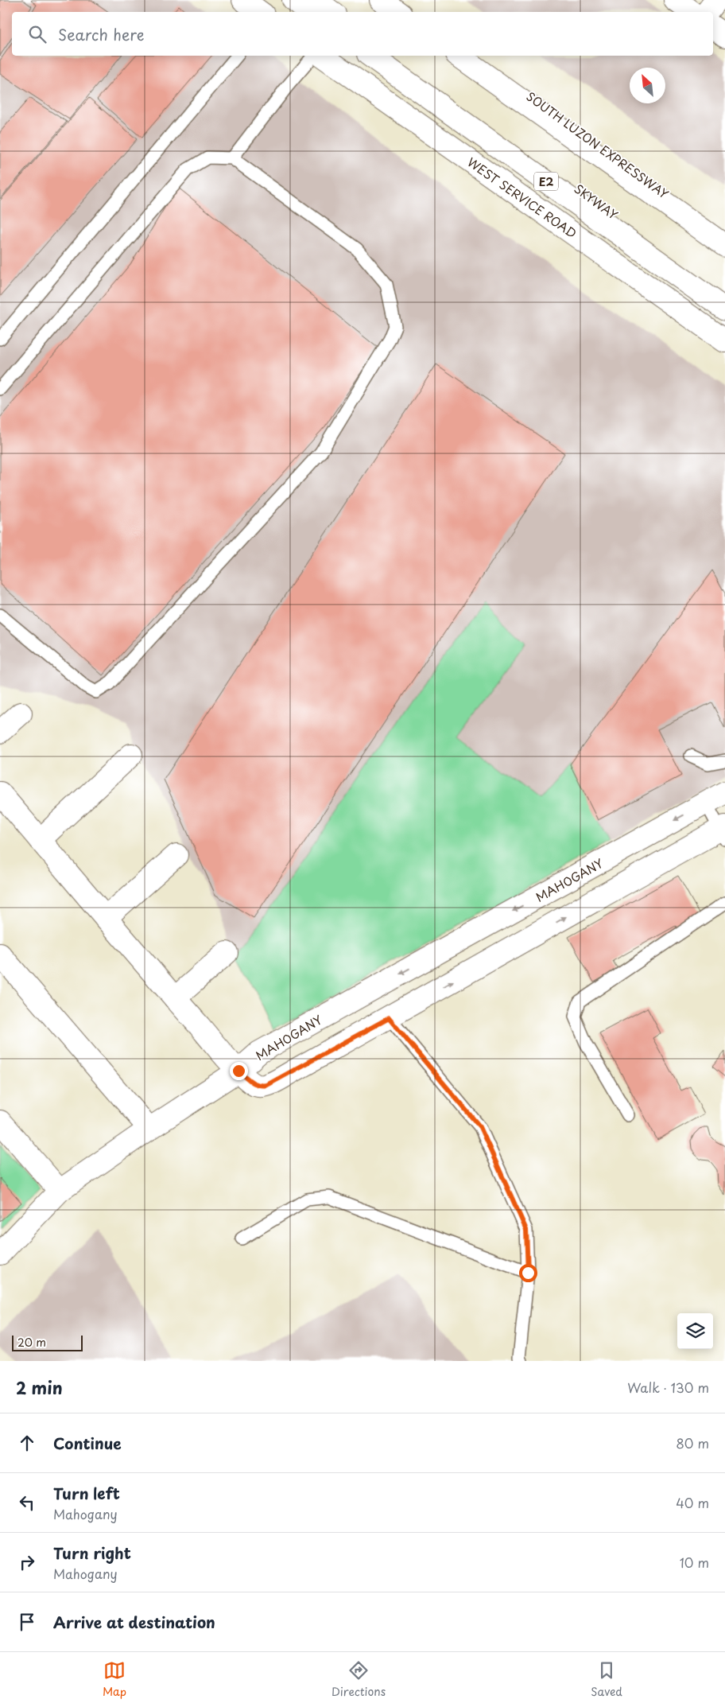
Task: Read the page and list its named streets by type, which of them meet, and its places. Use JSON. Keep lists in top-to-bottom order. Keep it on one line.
{"streets":{"main road":["SOUTH LUZON EXPRESSWAY","E2","WEST SERVICE ROAD","SKYWAY","MAHOGANY"]},"scale_bar":"20 m","north":"top left","page":{"search":"Search here","scale":"20 m","heading":["2 min","Walk · 130 m"],"list":[["Continue","80 m"],["Turn left","Mahogany","40 m"],["Turn right","Mahogany","10 m"],"Arrive at destination"],"nav":["Map","Directions","Saved"]}}
